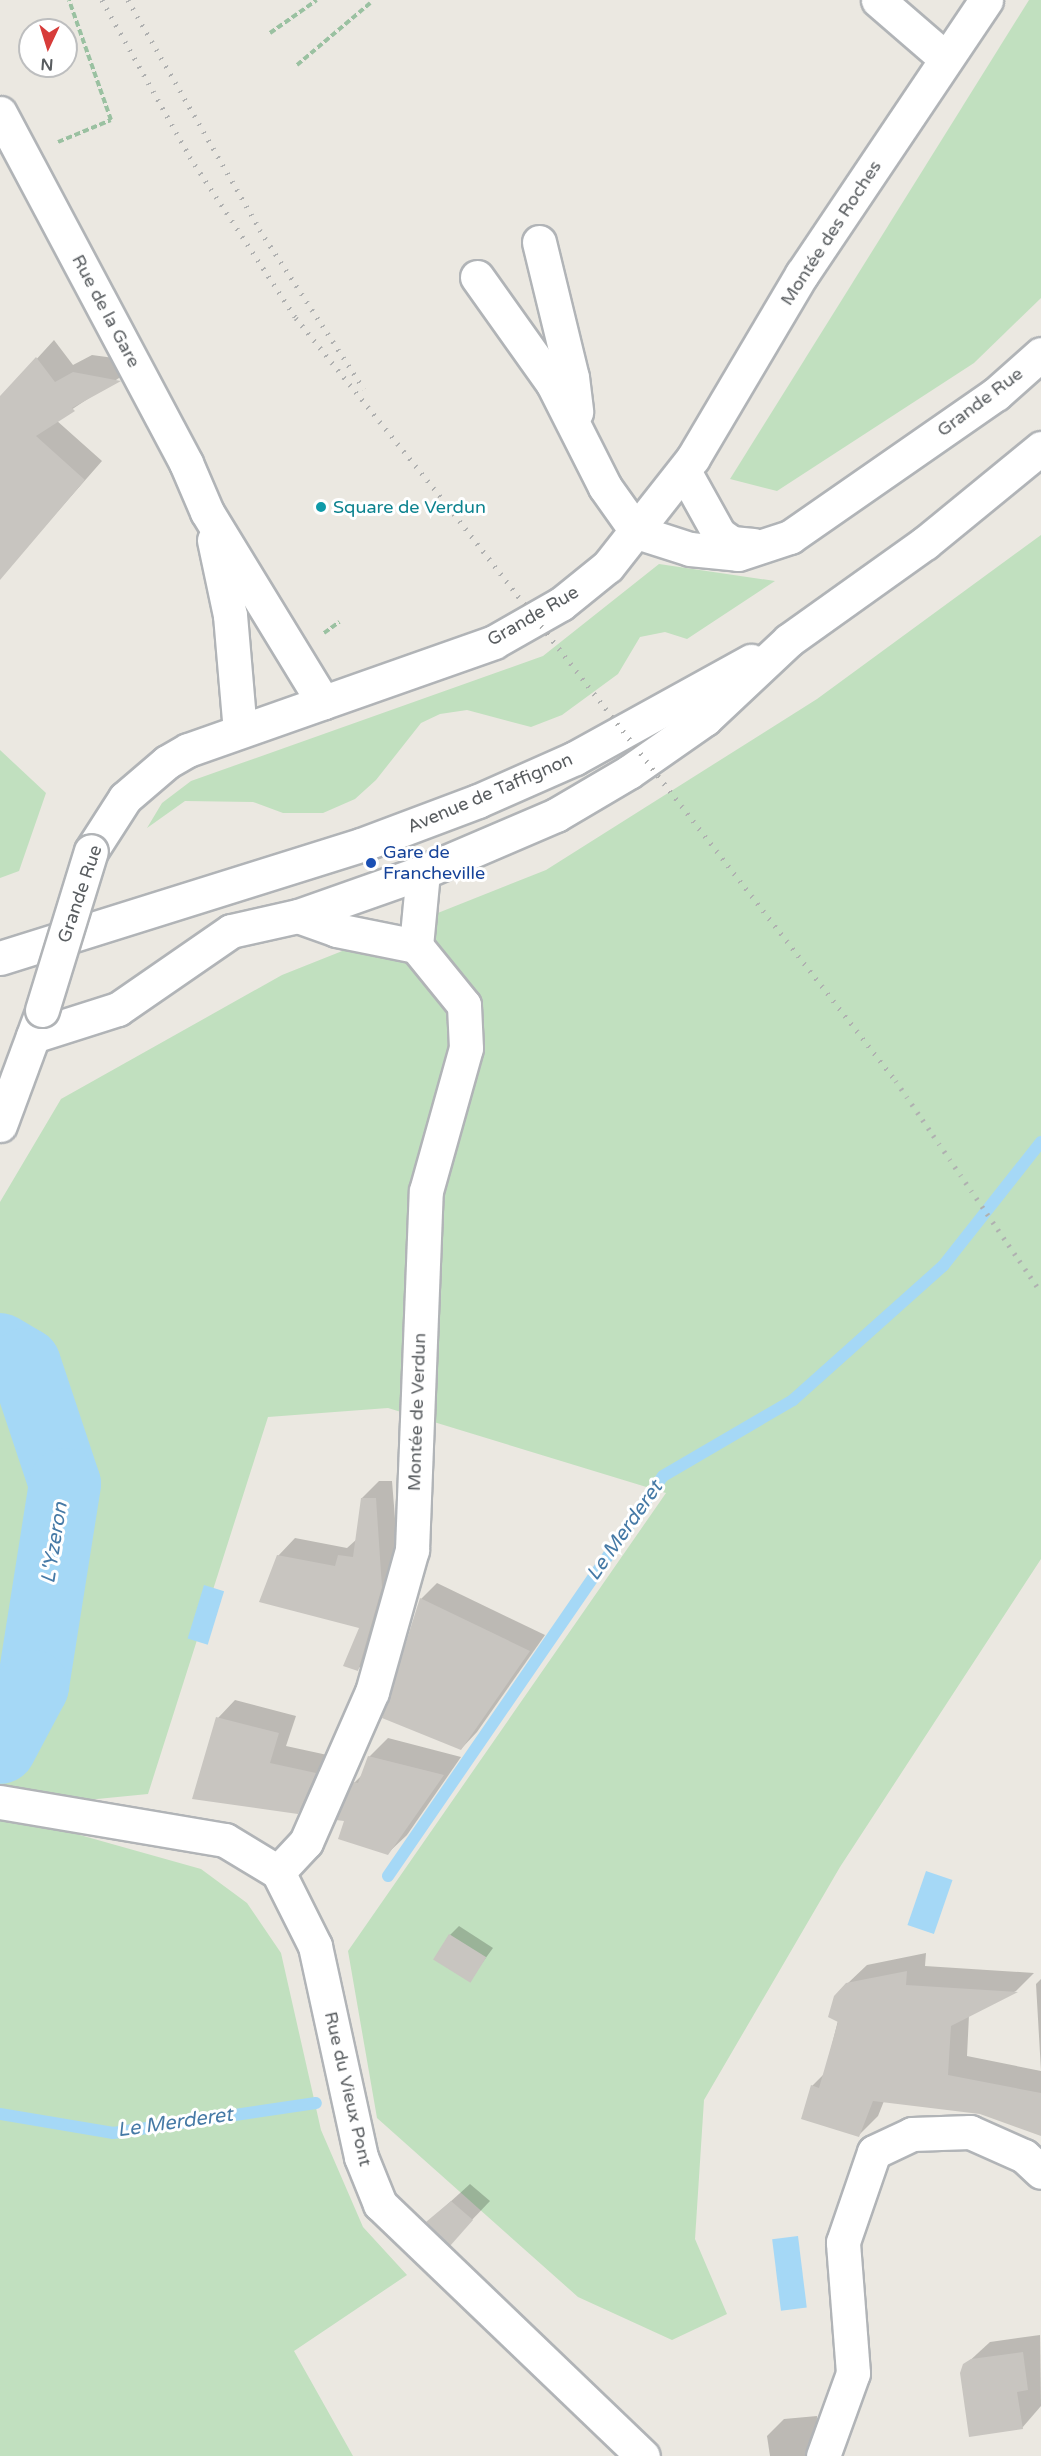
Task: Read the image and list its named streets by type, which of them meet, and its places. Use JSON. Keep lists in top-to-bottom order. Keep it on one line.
{"streets":{"street":["Montée des Roches","Rue de la Gare","Grande Rue","Avenue de Taffignon","Montée de Verdun","Rue du Vieux Pont"]},"crossings":[["Montée des Roches","Grande Rue"],["Rue de la Gare","Grande Rue"],["Montée de Verdun","Rue du Vieux Pont"]],"water":["Le Merderet","L'Yzeron"],"places":["Square de Verdun","Gare de Francheville"],"north":"bottom"}
